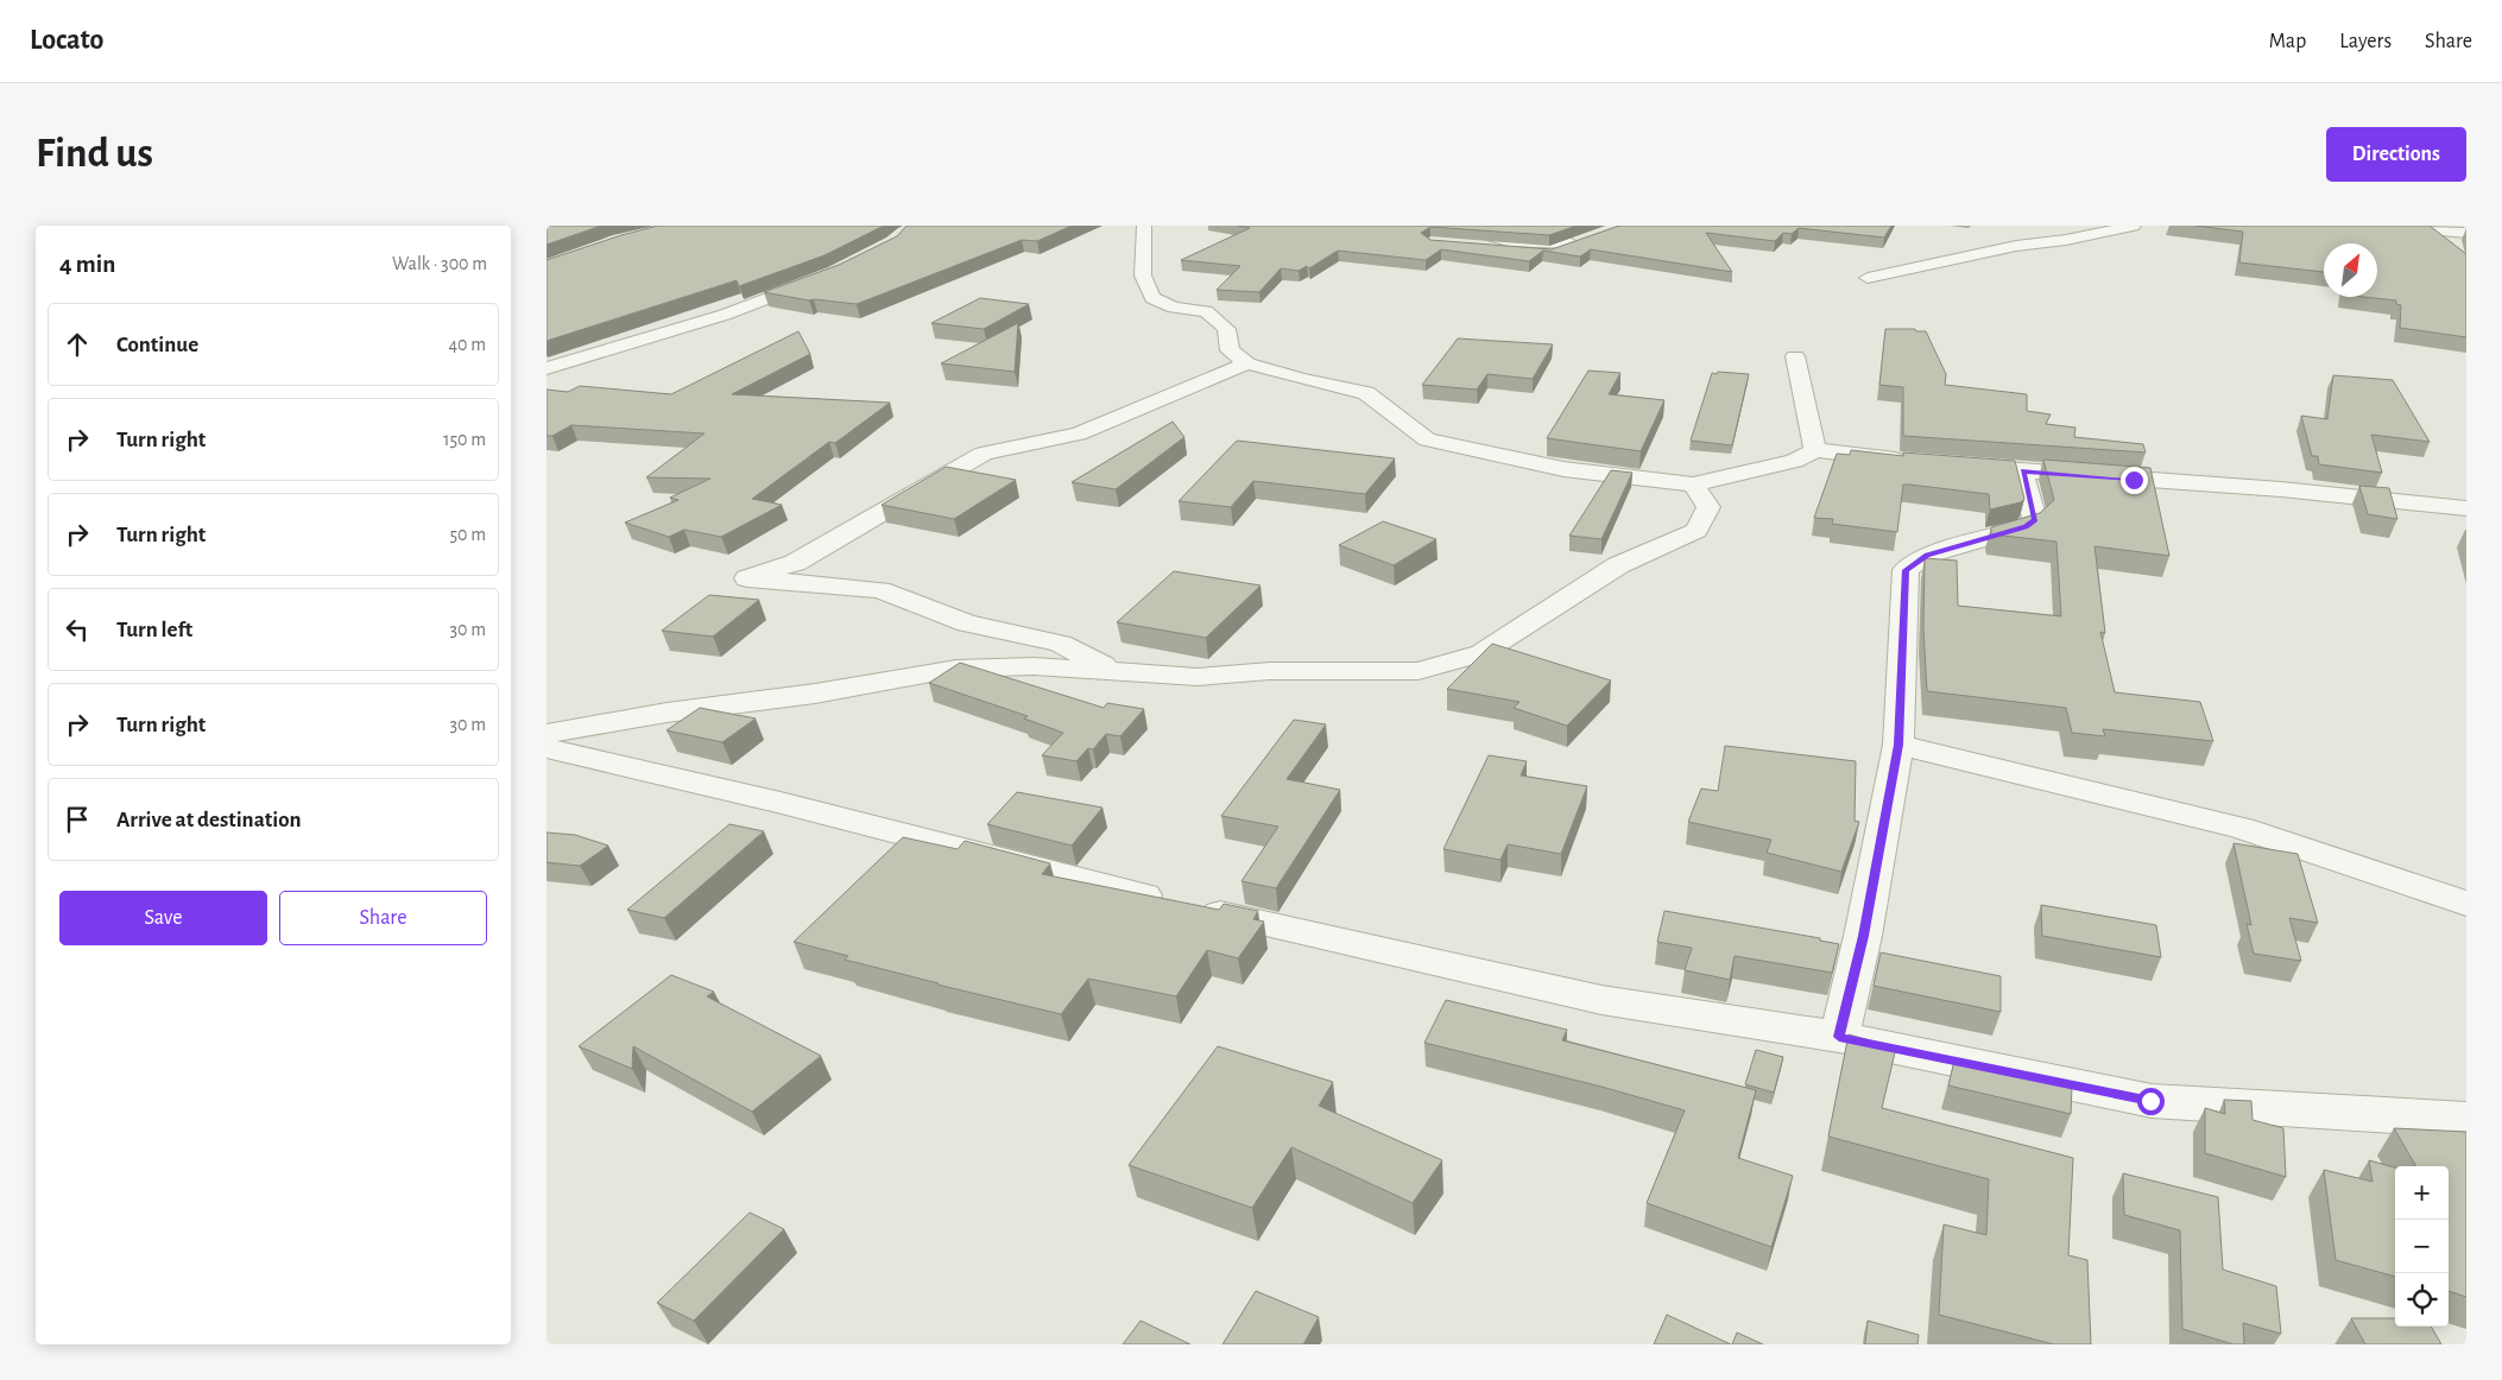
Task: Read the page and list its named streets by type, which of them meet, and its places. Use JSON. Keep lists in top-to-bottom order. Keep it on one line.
{"north":"top right","page":{"header":"Locato","nav":["Map","Layers","Share"],"buttons":["Directions",["Save","Share"]],"title":"Find us","heading":["4 min","Walk · 300 m"],"list":[["Continue","40 m"],["Turn right","150 m"],["Turn right","50 m"],["Turn left","30 m"],["Turn right","30 m"],"Arrive at destination"],"map_buttons":["+","−"]}}
